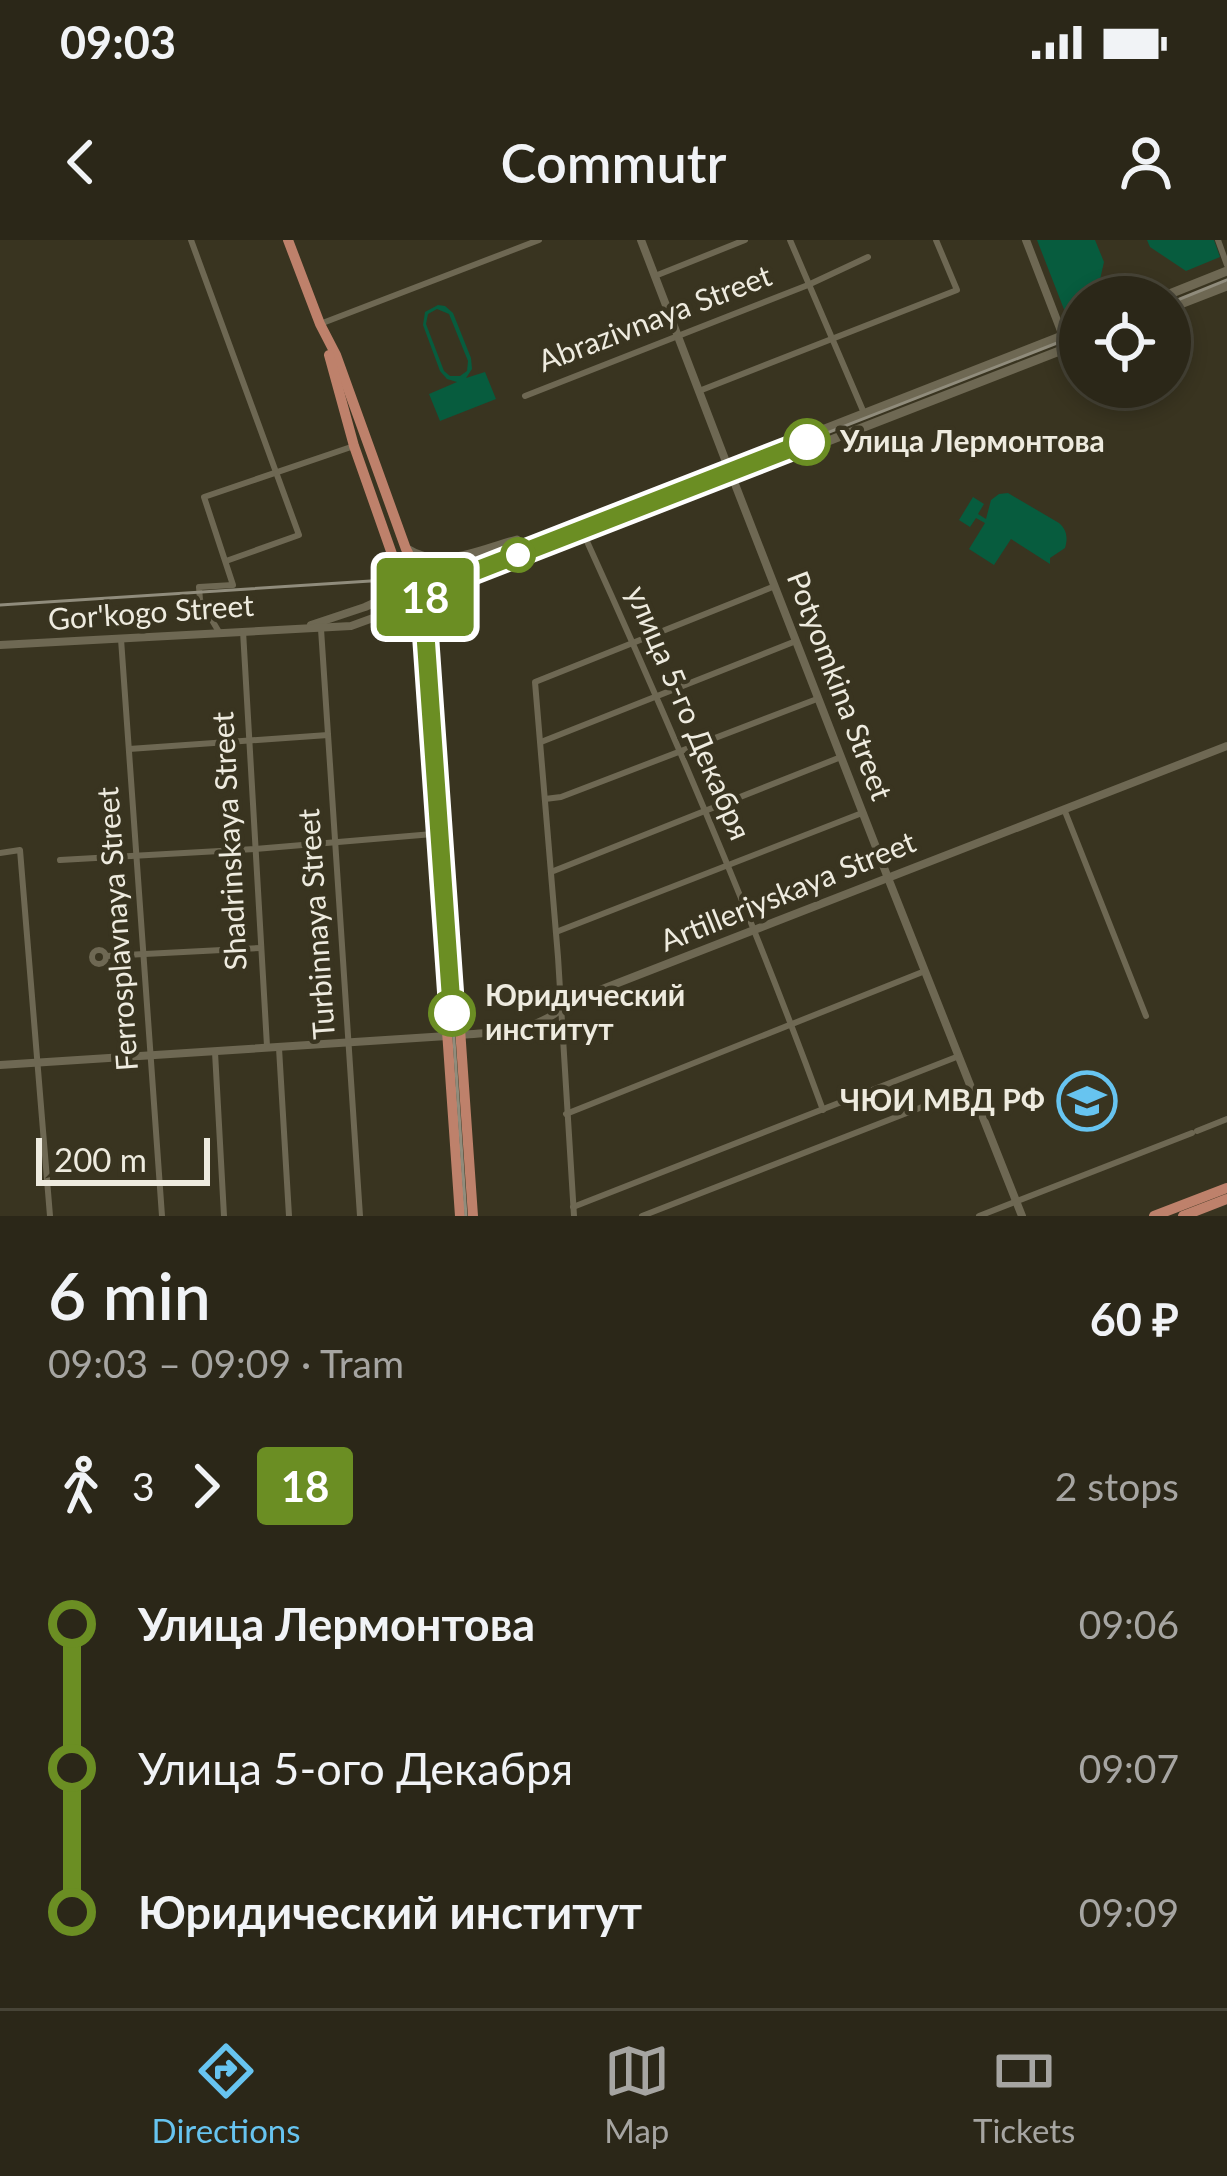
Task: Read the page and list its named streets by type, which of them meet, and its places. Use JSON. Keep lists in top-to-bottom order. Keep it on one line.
{"streets":{"main road":["Gor'kogo Street","Potyomkina Street","Artilleriyskaya Street"],"street":["Abrazivnaya Street","улица 5-го Декабря","Shadrinskaya Street","Turbinnaya Street","Ferrosplavnaya Street"]},"crossings":[["Abrazivnaya Street","Potyomkina Street"],["Gor'kogo Street","Potyomkina Street"],["Gor'kogo Street","улица 5-го Декабря"],["Gor'kogo Street","Shadrinskaya Street"],["Gor'kogo Street","Turbinnaya Street"],["Gor'kogo Street","Ferrosplavnaya Street"],["Potyomkina Street","Artilleriyskaya Street"],["улица 5-го Декабря","Artilleriyskaya Street"],["Shadrinskaya Street","Artilleriyskaya Street"],["Artilleriyskaya Street","Turbinnaya Street"],["Artilleriyskaya Street","Ferrosplavnaya Street"]],"places":{"other":["Улица Лермонтова","Юридический институт"],"school or university":["ЧЮИ МВД РФ"]},"lines":["tram line 18"],"scale_bar":"200 m","page":{"status":"09:03","header":"Commutr","on_map":"18","scale":"200 m","heading":["6 min","09:03 – 09:09 · Tram","60 ₽"],"legs":["3","18","2 stops"],"list":[{"name":"Улица Лермонтова","value":"09:06"},{"name":"Улица 5-ого Декабря","value":"09:07"},{"name":"Юридический институт","value":"09:09"}],"tabs":["Directions","Map","Tickets"]}}
